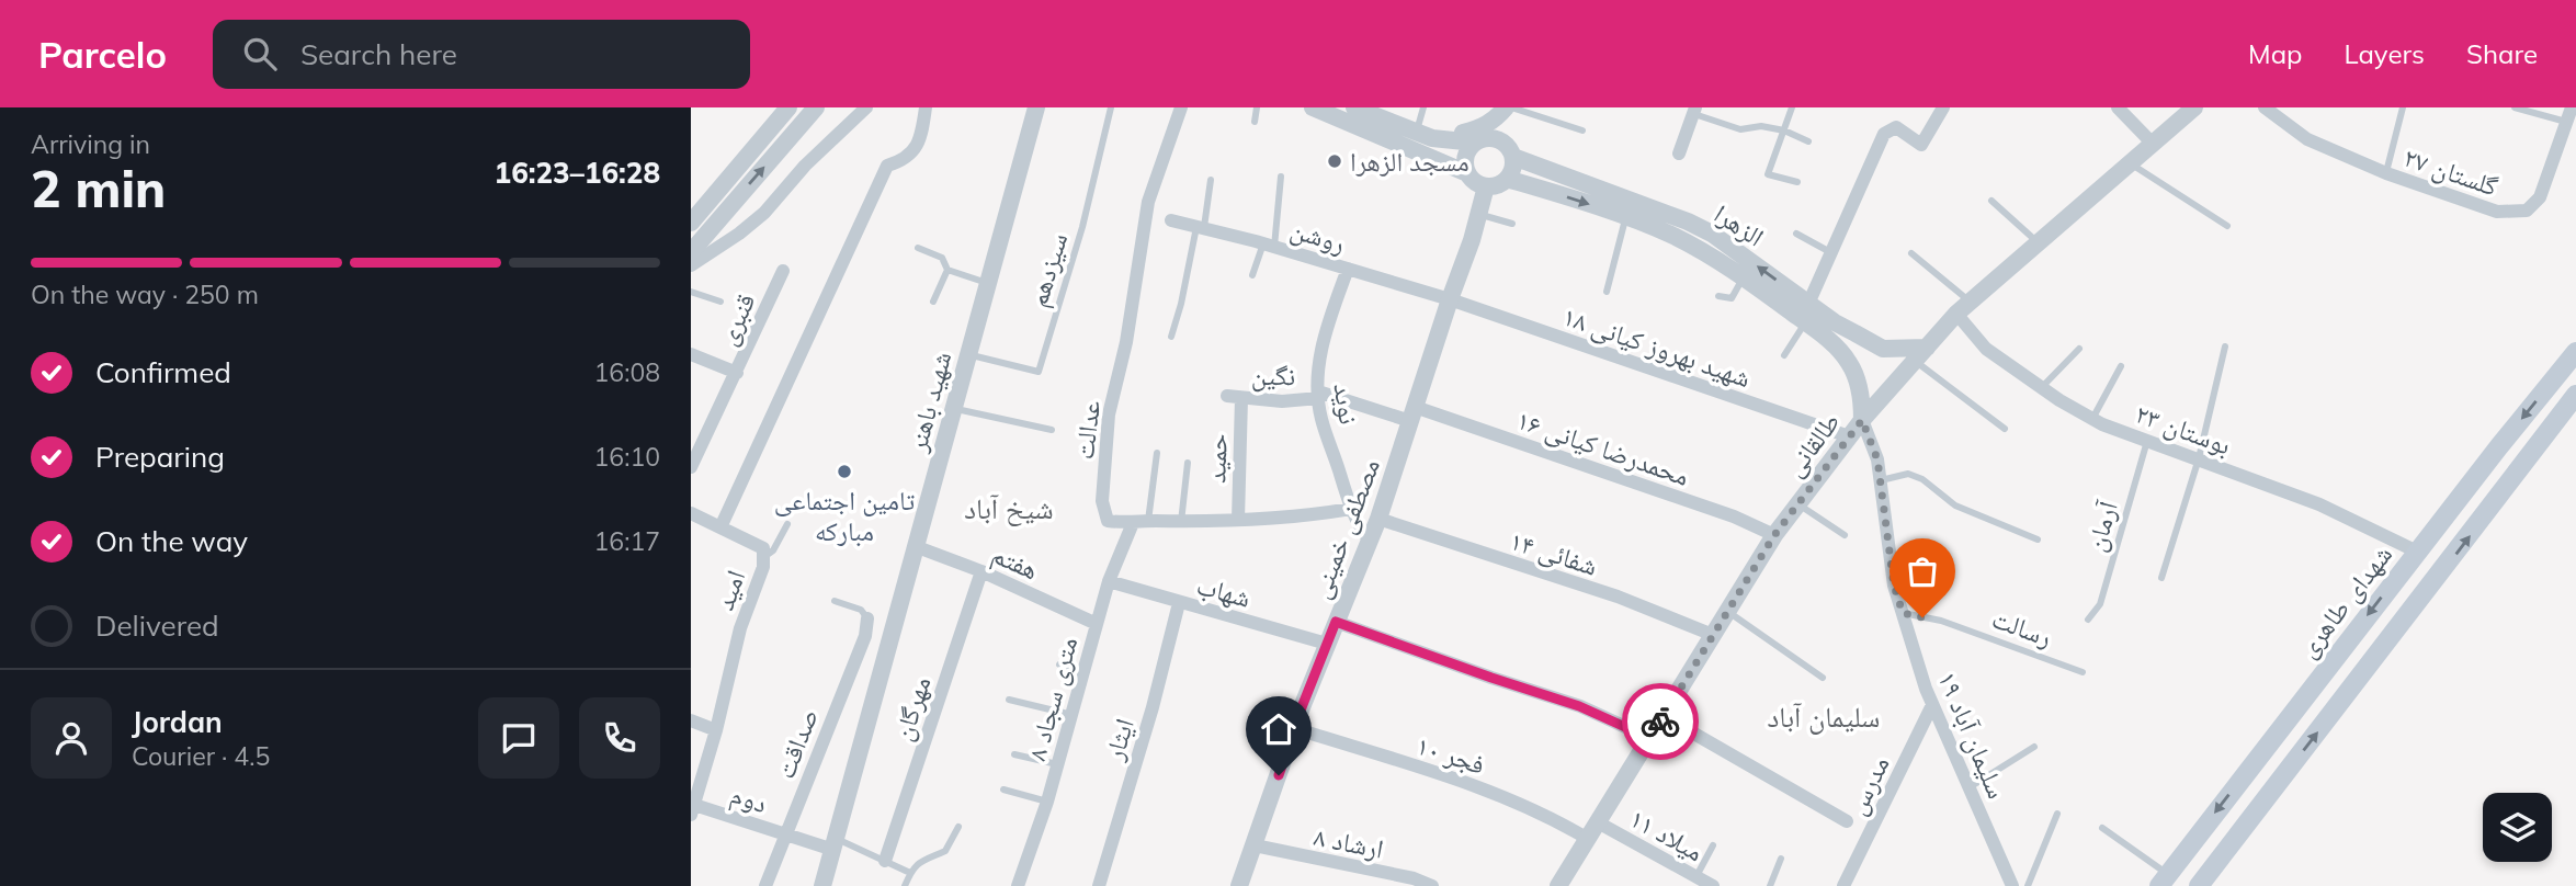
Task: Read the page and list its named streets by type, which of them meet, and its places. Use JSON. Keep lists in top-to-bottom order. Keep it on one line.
{"streets":{"main road":["شهدای طاهری"],"street":["گلستان ۲۷","الزهرا","روشن","قنبری","شهید بهروز کیانی ۱۸","نگین","شهید باهنر","نوید","بوستان ۲۳","عدالت","طالقانی","محمدرضا کیانی ۱۶","حمید","مصطفی خمینی","شفائی ۱۴","هفتم","امید","شهاب","۸ متری سجاد","مهرگان","سلیمان آباد ۱۹","ایثار","صداقت","فجر ۱۰","مدرس","دوم","میلاد ۱۱","ارشاد ۸"],"lane":["سیزدهم","آرمان","رسالت"]},"crossings":[["الزهرا","طالقانی"],["الزهرا","مصطفی خمینی"],["الزهرا","سلیمان آباد ۱۹"],["روشن","شهید بهروز کیانی ۱۸"],["روشن","نوید"],["روشن","مصطفی خمینی"],["سیزدهم","شهید باهنر"],["شهید بهروز کیانی ۱۸","طالقانی"],["شهید بهروز کیانی ۱۸","مصطفی خمینی"],["نگین","نوید"],["نگین","محمدرضا کیانی ۱۶"],["نگین","حمید"],["شهید باهنر","هفتم"],["شهید باهنر","دوم"],["نوید","محمدرضا کیانی ۱۶"],["نوید","مصطفی خمینی"],["بوستان ۲۳","طالقانی"],["بوستان ۲۳","آرمان"],["بوستان ۲۳","شهدای طاهری"],["عدالت","۸ متری سجاد"],["طالقانی","محمدرضا کیانی ۱۶"],["طالقانی","شفائی ۱۴"],["طالقانی","سلیمان آباد ۱۹"],["طالقانی","فجر ۱۰"],["طالقانی","میلاد ۱۱"],["محمدرضا کیانی ۱۶","مصطفی خمینی"],["مصطفی خمینی","شفائی ۱۴"],["مصطفی خمینی","شهاب"],["مصطفی خمینی","فجر ۱۰"],["مصطفی خمینی","ارشاد ۸"],["هفتم","۸ متری سجاد"],["هفتم","مهرگان"],["امید","دوم"],["شهاب","۸ متری سجاد"],["شهاب","ایثار"],["رسالت","سلیمان آباد ۱۹"],["سلیمان آباد ۱۹","مدرس"],["صداقت","دوم"]],"districts":["شیخ آباد","سلیمان آباد"],"places":["مسجد الزهرا","تامین اجتماعی مبارکه"],"page":{"header":"Parcelo","search":"Search here","nav":["Map","Layers","Share"],"heading":["2 min","Arriving in","16:23–16:28"],"panel":["Jordan","Courier · 4.5"],"bar":"On the way · 250 m","list":[["Confirmed","16:08"],["Preparing","16:10"],["On the way","16:17"],"Delivered"]}}
